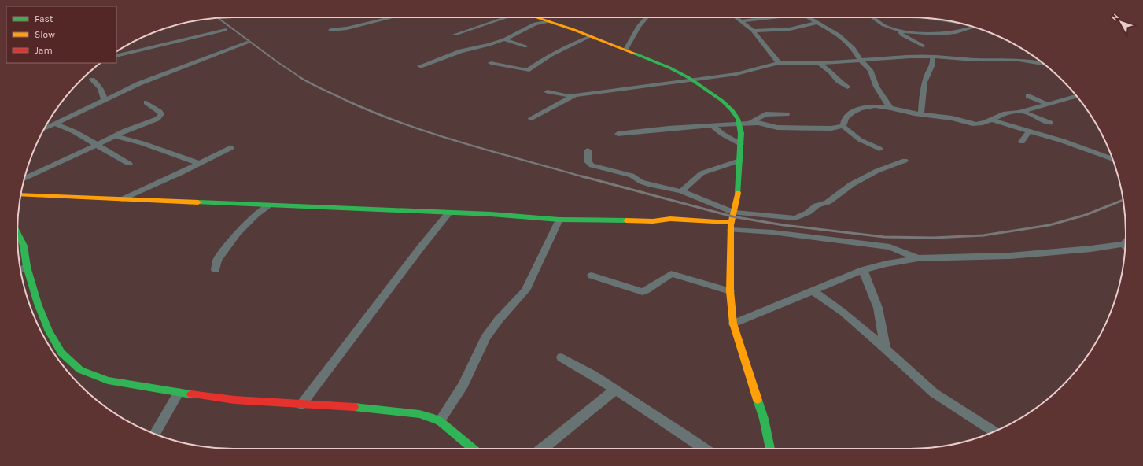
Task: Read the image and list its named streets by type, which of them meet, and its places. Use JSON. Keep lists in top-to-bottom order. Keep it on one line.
{"legend":["Fast","Slow","Jam"],"north":"top left"}
